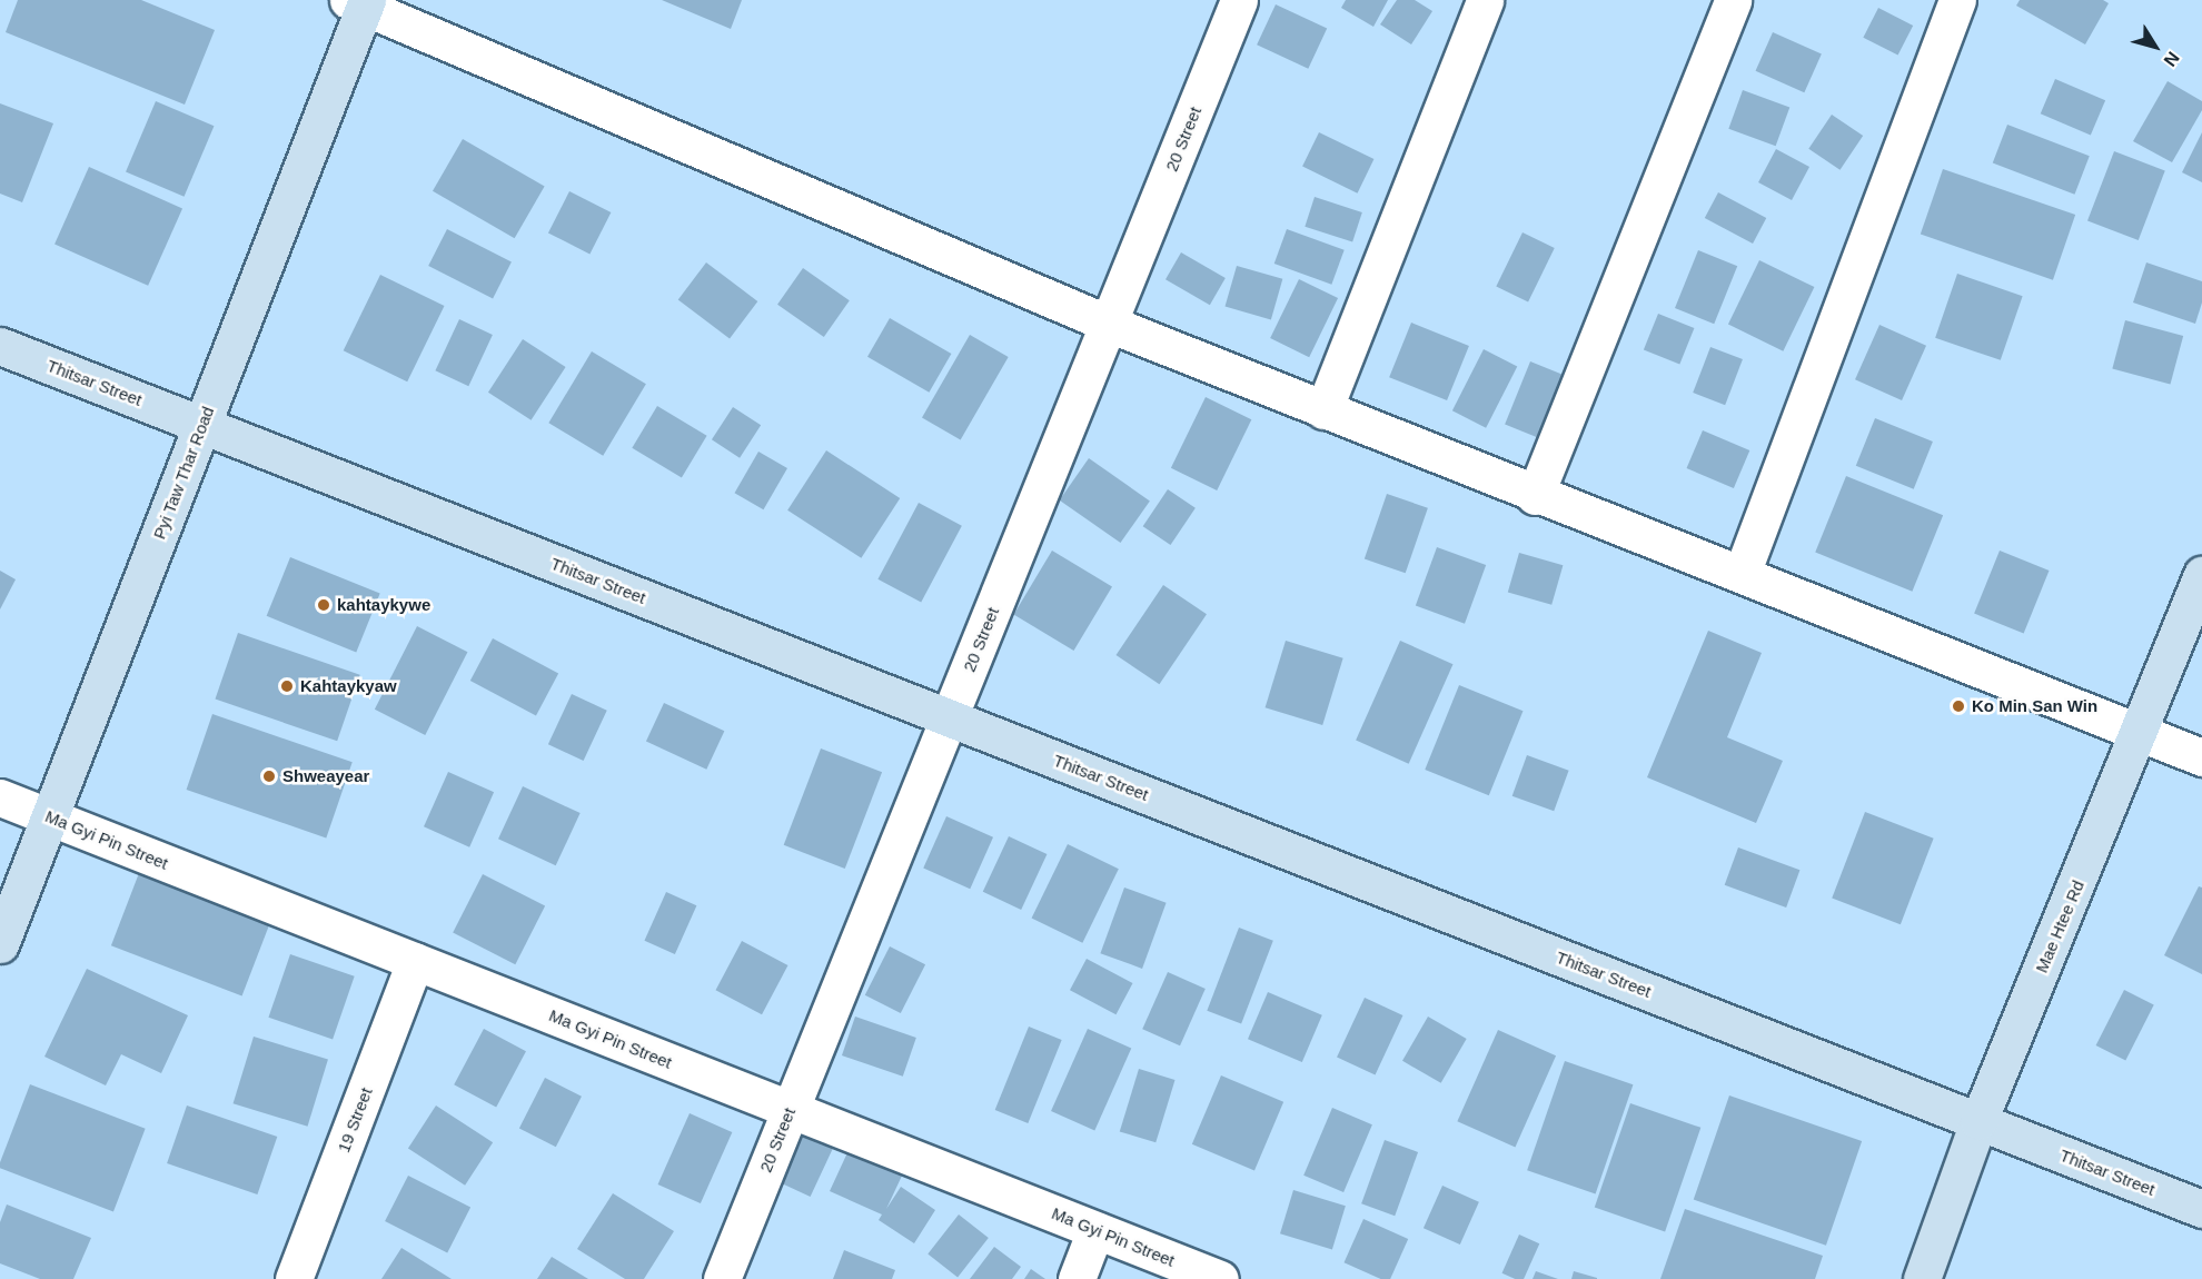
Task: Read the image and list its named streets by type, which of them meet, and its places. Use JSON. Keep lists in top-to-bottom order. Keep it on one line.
{"streets":{"street":["20 Street","Thitsar Street","Pyi Taw Thar Road","Ma Gyi Pin Street","Mae Htee Rd","19 Street"]},"crossings":[["20 Street","Thitsar Street"],["20 Street","Ma Gyi Pin Street"],["Thitsar Street","Pyi Taw Thar Road"],["Thitsar Street","Mae Htee Rd"],["Pyi Taw Thar Road","Ma Gyi Pin Street"],["Ma Gyi Pin Street","19 Street"]],"places":["kahtaykywe","Kahtaykyaw","Ko Min San Win","Shweayear"],"north":"bottom right"}
